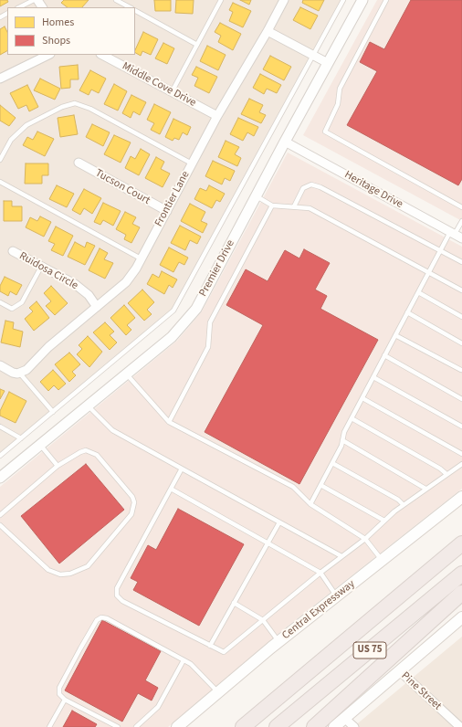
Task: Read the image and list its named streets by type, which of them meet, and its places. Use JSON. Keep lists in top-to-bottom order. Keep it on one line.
{"streets":{"highway":["US 75"],"main road":["Central Expressway"],"street":["Middle Cove Drive","Tucson Court","Heritage Drive","Frontier Lane","Premier Drive","Ruidosa Circle","Pine Street"]},"crossings":[["Middle Cove Drive","Frontier Lane"],["Tucson Court","Frontier Lane"],["Heritage Drive","Premier Drive"],["Frontier Lane","Ruidosa Circle"]],"legend":["Homes","Shops"]}
